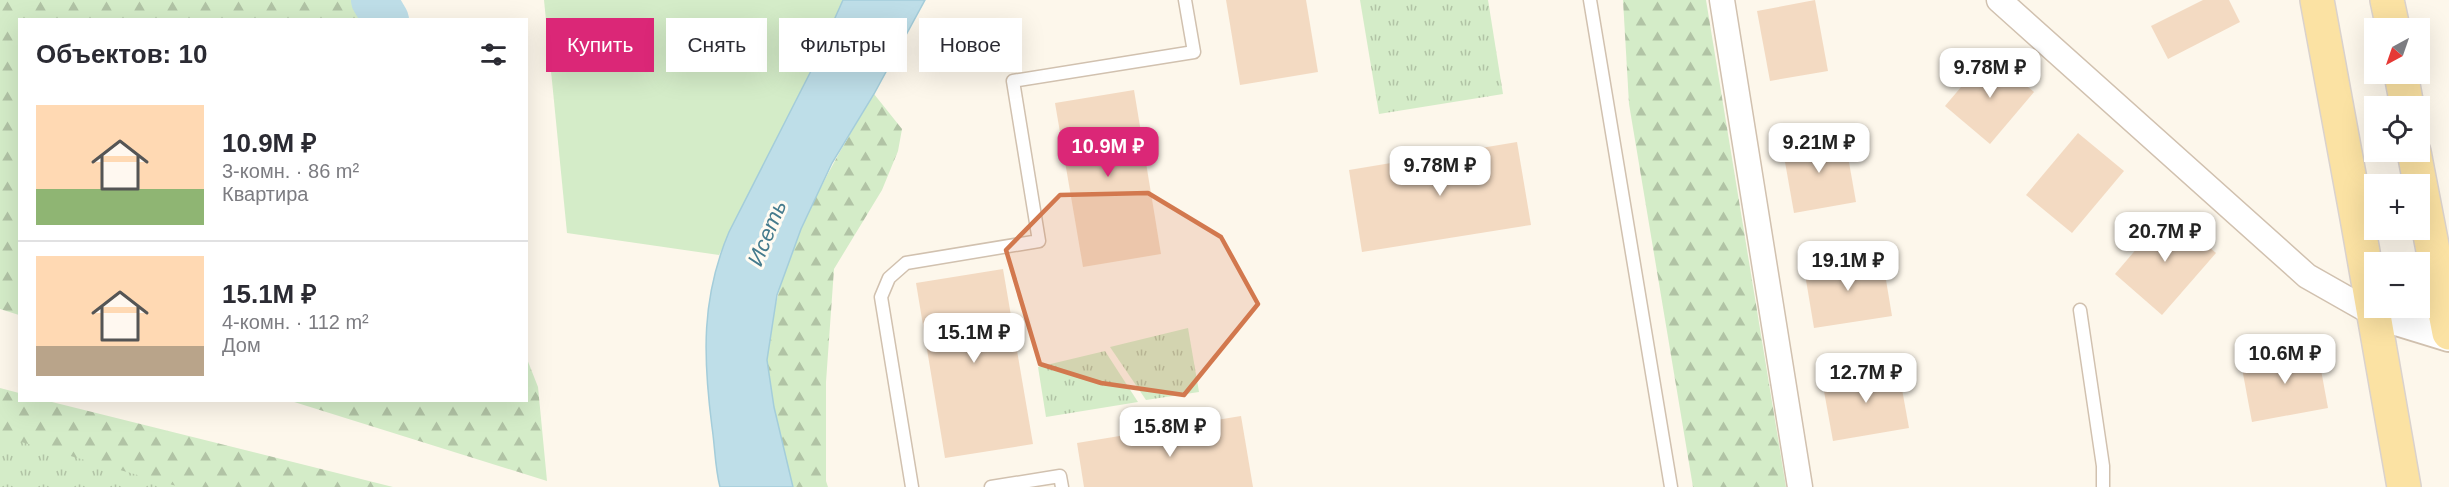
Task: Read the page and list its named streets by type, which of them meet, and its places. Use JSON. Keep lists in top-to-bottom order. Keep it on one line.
{"water":["Исеть"],"north":"bottom left","page":{"map_buttons":["+","−"],"chip":["Купить","Снять","Фильтры","Новое"],"heading":"Объектов: 10","price":["9.78M ₽","9.21M ₽","10.9M ₽","9.78M ₽","20.7M ₽","19.1M ₽","15.1M ₽","10.6M ₽","12.7M ₽","15.8M ₽"],"list":[{"name":"10.9M ₽","note":"3-комн. · 86 m² · Квартира"},{"name":"15.1M ₽","note":"4-комн. · 112 m² · Дом"}]}}
